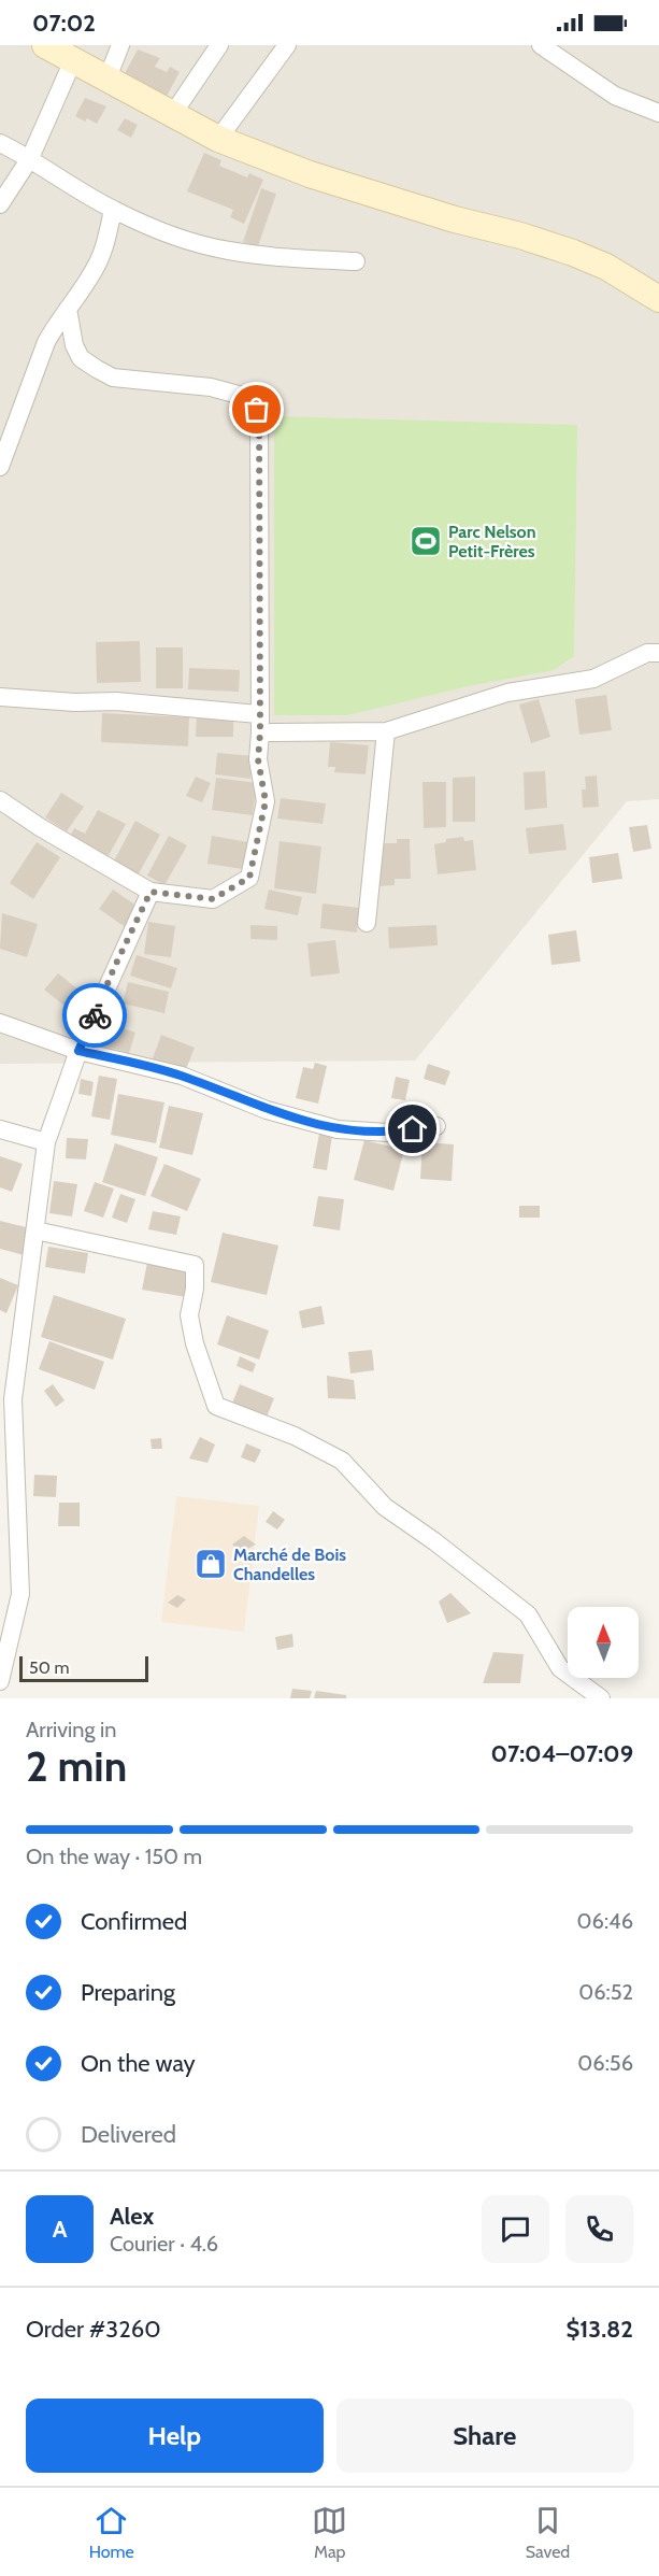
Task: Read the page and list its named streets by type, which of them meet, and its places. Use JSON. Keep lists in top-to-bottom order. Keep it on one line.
{"places":{"sports":["Parc Nelson Petit-Frères"],"shop":["Marché de Bois Chandelles"]},"scale_bar":"50 m","north":"top","page":{"status":"07:02","scale":"50 m","heading":["2 min","Arriving in","07:04–07:09"],"panel":["Alex","Courier · 4.6","Order #3260","$13.82"],"bar":"On the way · 150 m","list":[["Confirmed","06:46"],["Preparing","06:52"],["On the way","06:56"],"Delivered"],"round":"A","buttons":["Help","Share"],"tabs":["Home","Map","Saved"]}}
